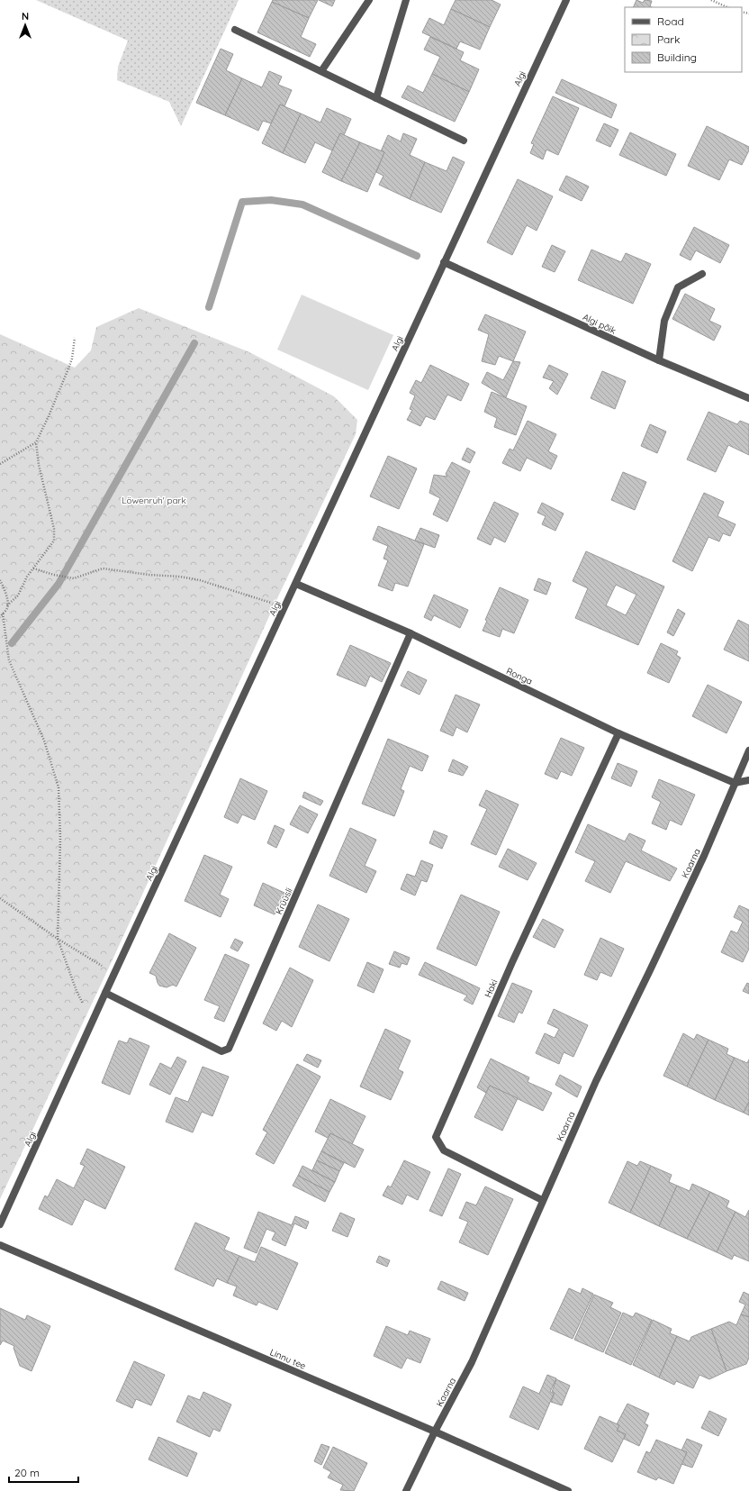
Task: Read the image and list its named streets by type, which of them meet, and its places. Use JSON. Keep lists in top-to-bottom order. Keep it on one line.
{"streets":{"street":["Algi","Algi põik","Ronga","Kaarna","Krüüsli","Haki","Linnu tee"]},"crossings":[["Algi","Algi põik"],["Algi","Ronga"],["Algi","Krüüsli"],["Ronga","Kaarna"],["Ronga","Krüüsli"],["Ronga","Haki"],["Kaarna","Haki"],["Kaarna","Linnu tee"]],"parks":["Löwenruh' park"],"legend":["Road","Park","Building"],"scale_bar":"20 m","north":"top"}
